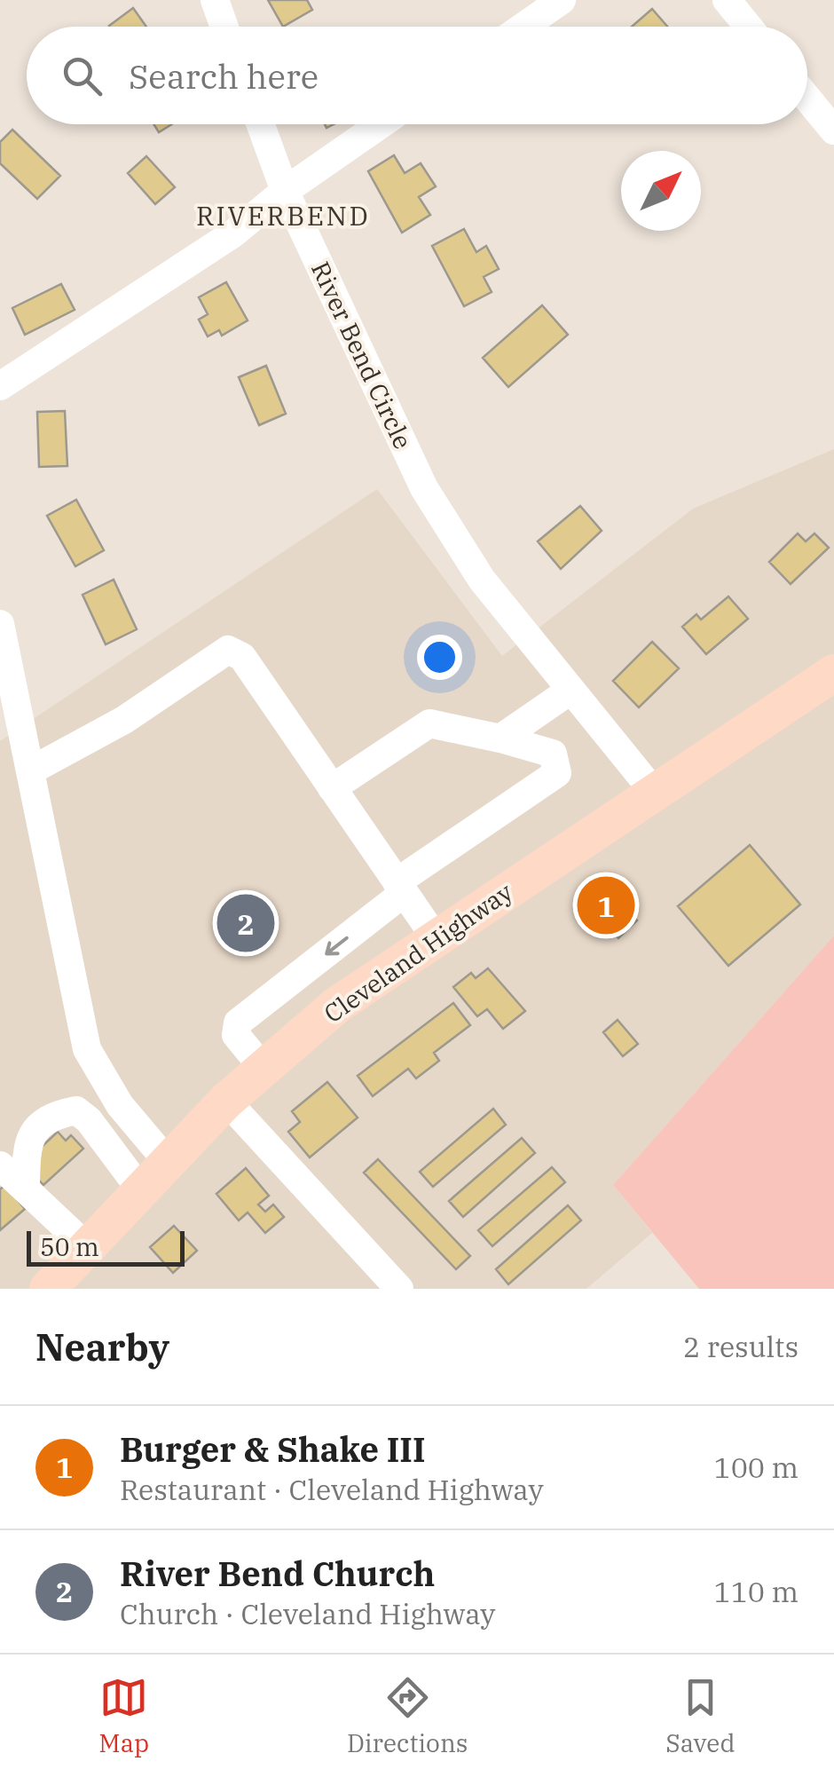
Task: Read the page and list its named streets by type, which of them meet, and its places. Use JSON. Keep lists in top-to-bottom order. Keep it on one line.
{"streets":{"main road":["Cleveland Highway"],"street":["River Bend Circle"]},"crossings":[["River Bend Circle","Cleveland Highway"]],"districts":["RIVERBEND"],"scale_bar":"50 m","north":"top right","page":{"search":"Search here","pins":["1","2"],"scale":"50 m","heading":["Nearby","2 results"],"list":[{"mark":"1","name":"Burger & Shake III","note":"Restaurant · Cleveland Highway","value":"100 m"},{"mark":"2","name":"River Bend Church","note":"Church · Cleveland Highway","value":"110 m"}],"nav":["Map","Directions","Saved"]}}
